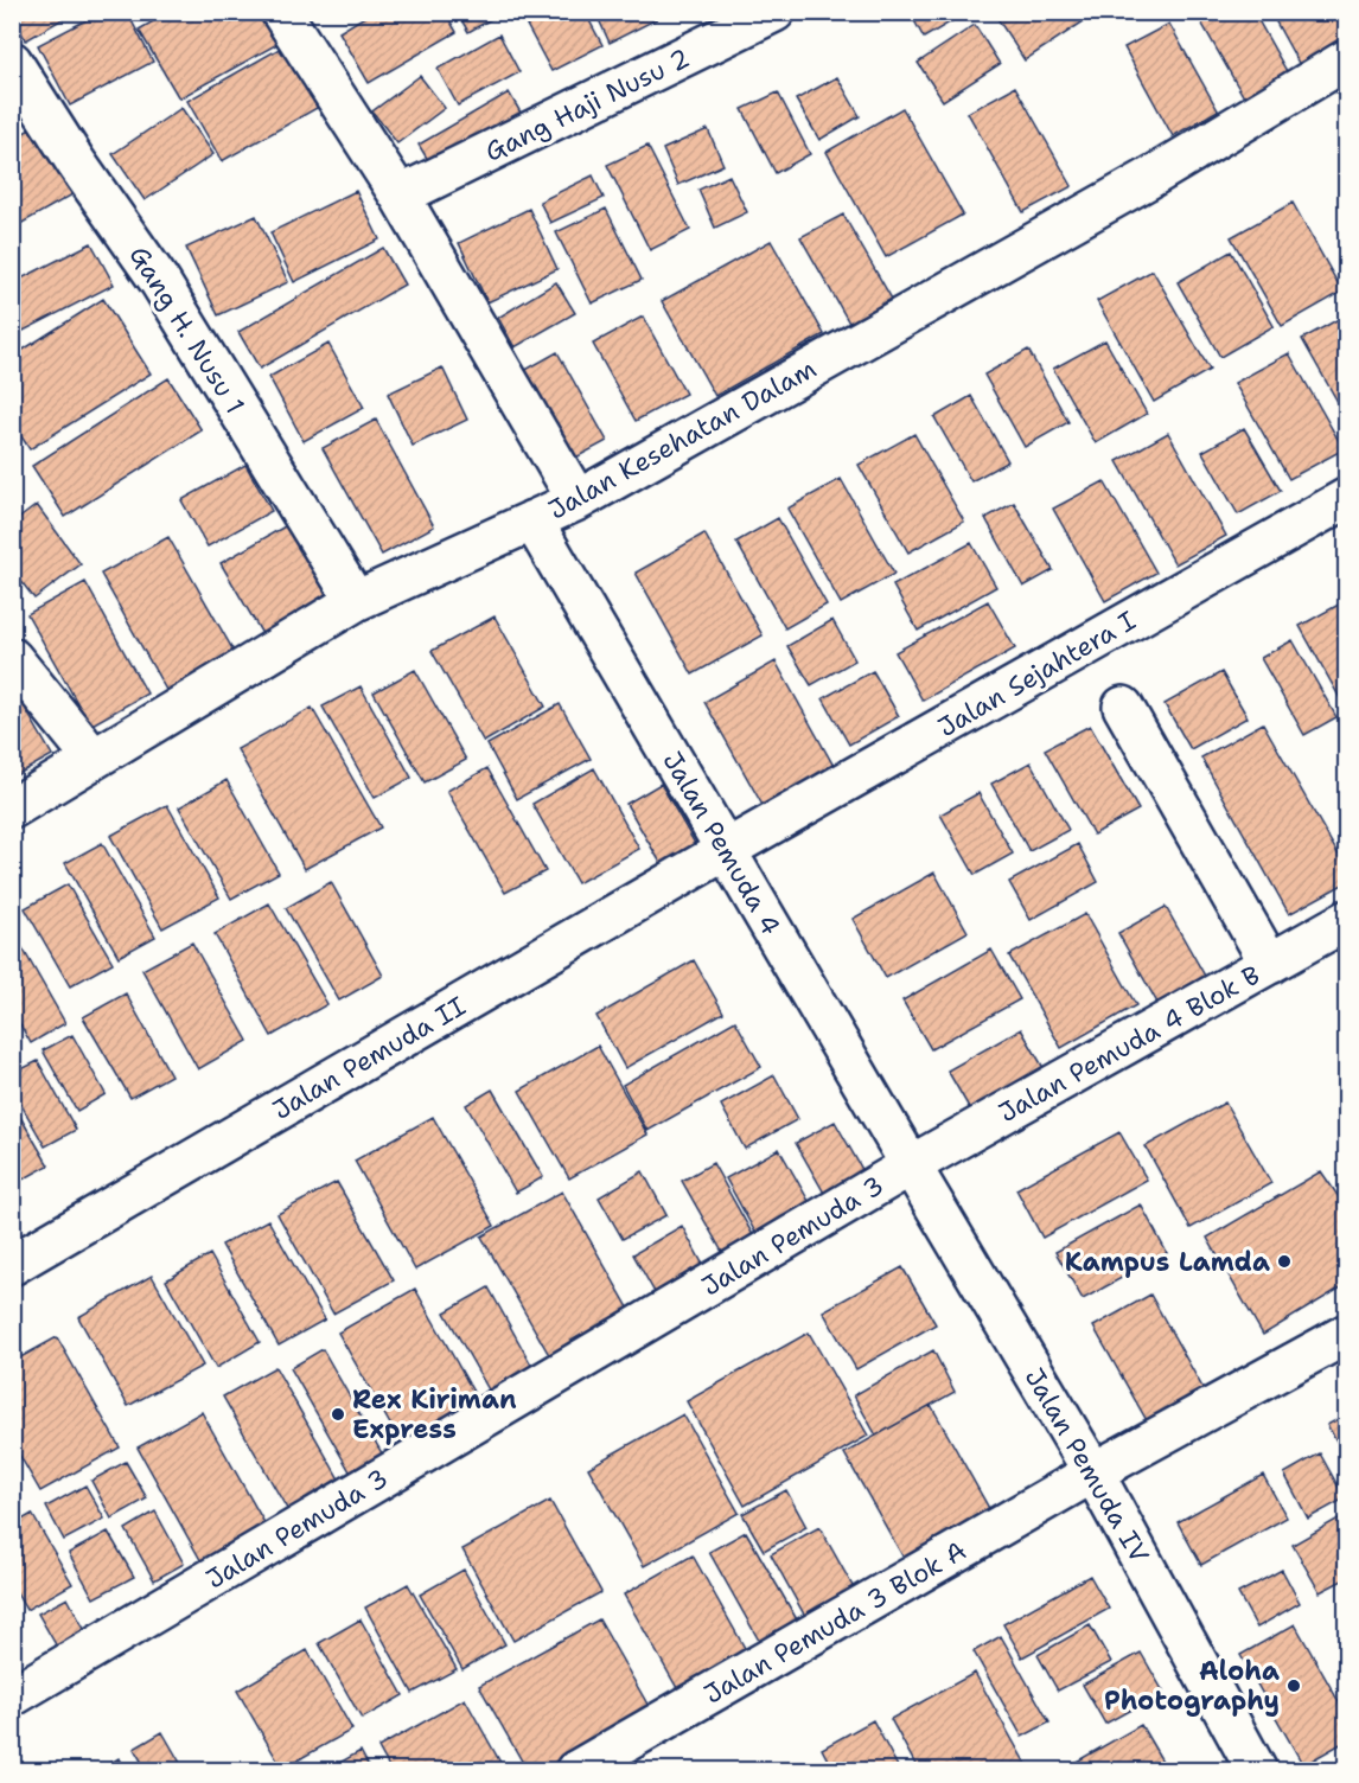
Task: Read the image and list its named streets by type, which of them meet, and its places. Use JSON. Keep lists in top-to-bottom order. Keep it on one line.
{"streets":{"street":["Gang Haji Nusu 2","Gang H. Nusu 1","Jalan Kesehatan Dalam","Jalan Sejahtera I","Jalan Pemuda 4","Jalan Pemuda 4 Blok B","Jalan Pemuda II","Jalan Pemuda 3","Jalan Pemuda IV","Jalan Pemuda 3 Blok A"]},"crossings":[["Gang H. Nusu 1","Jalan Kesehatan Dalam"],["Jalan Kesehatan Dalam","Jalan Pemuda 4"],["Jalan Sejahtera I","Jalan Pemuda 4"],["Jalan Sejahtera I","Jalan Pemuda II"],["Jalan Pemuda 4","Jalan Pemuda 4 Blok B"],["Jalan Pemuda 4","Jalan Pemuda II"],["Jalan Pemuda 4","Jalan Pemuda 3"],["Jalan Pemuda 4","Jalan Pemuda IV"],["Jalan Pemuda 4 Blok B","Jalan Pemuda 3"],["Jalan Pemuda 4 Blok B","Jalan Pemuda IV"],["Jalan Pemuda 3","Jalan Pemuda IV"],["Jalan Pemuda IV","Jalan Pemuda 3 Blok A"]],"places":["Kampus Lamda","Rex Kiriman Express","Aloha Photography"]}
